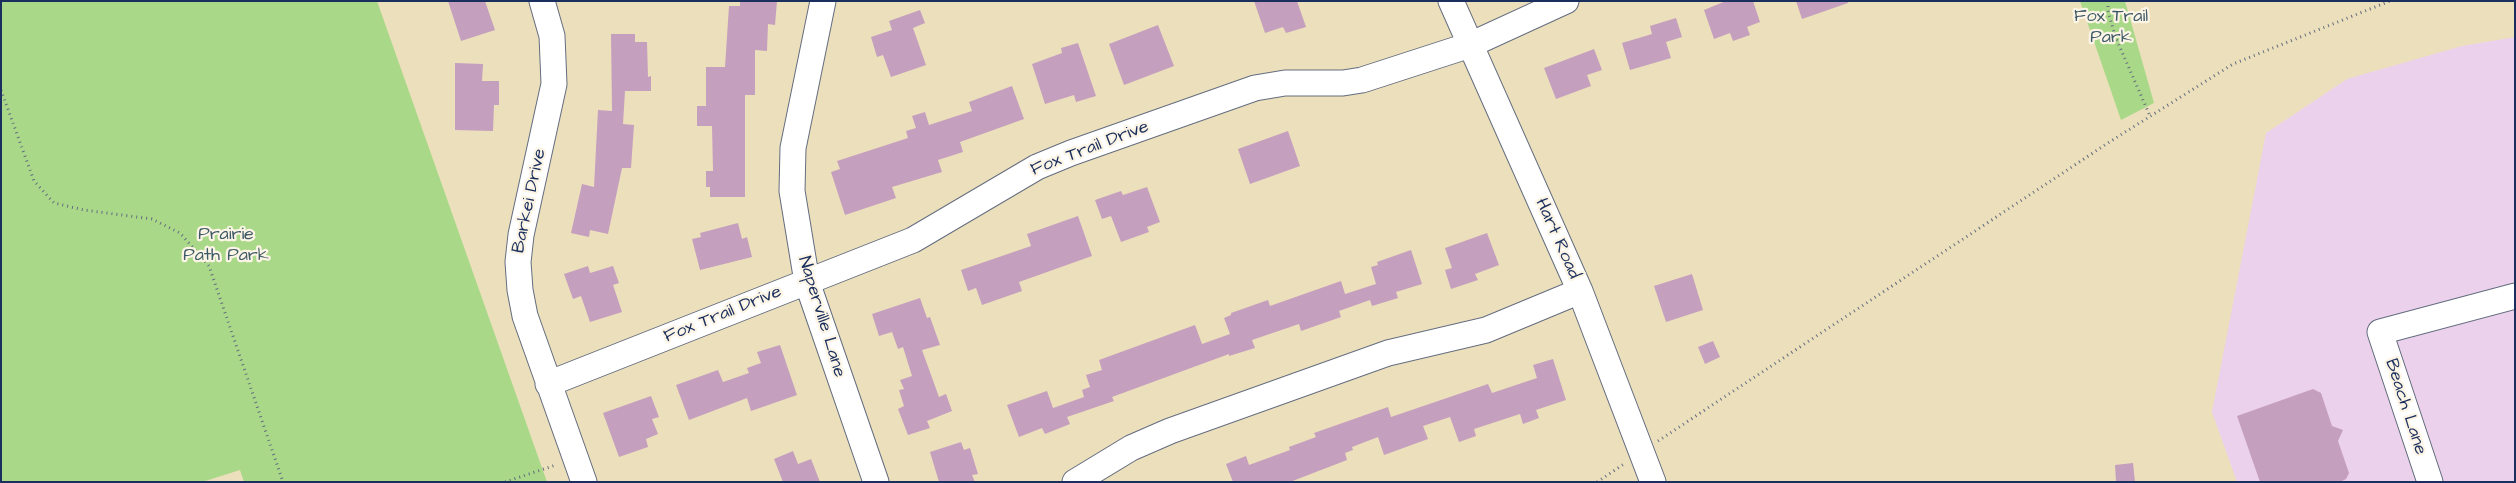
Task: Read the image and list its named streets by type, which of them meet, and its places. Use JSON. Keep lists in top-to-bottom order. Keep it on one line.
{"streets":{"street":["Fox Trail Drive","Barkei Drive","Hart Road","Naperville Lane","Beach Lane"]},"crossings":[["Fox Trail Drive","Barkei Drive"],["Fox Trail Drive","Hart Road"],["Fox Trail Drive","Naperville Lane"]],"parks":["Fox Trail Park","Prairie Path Park"]}
